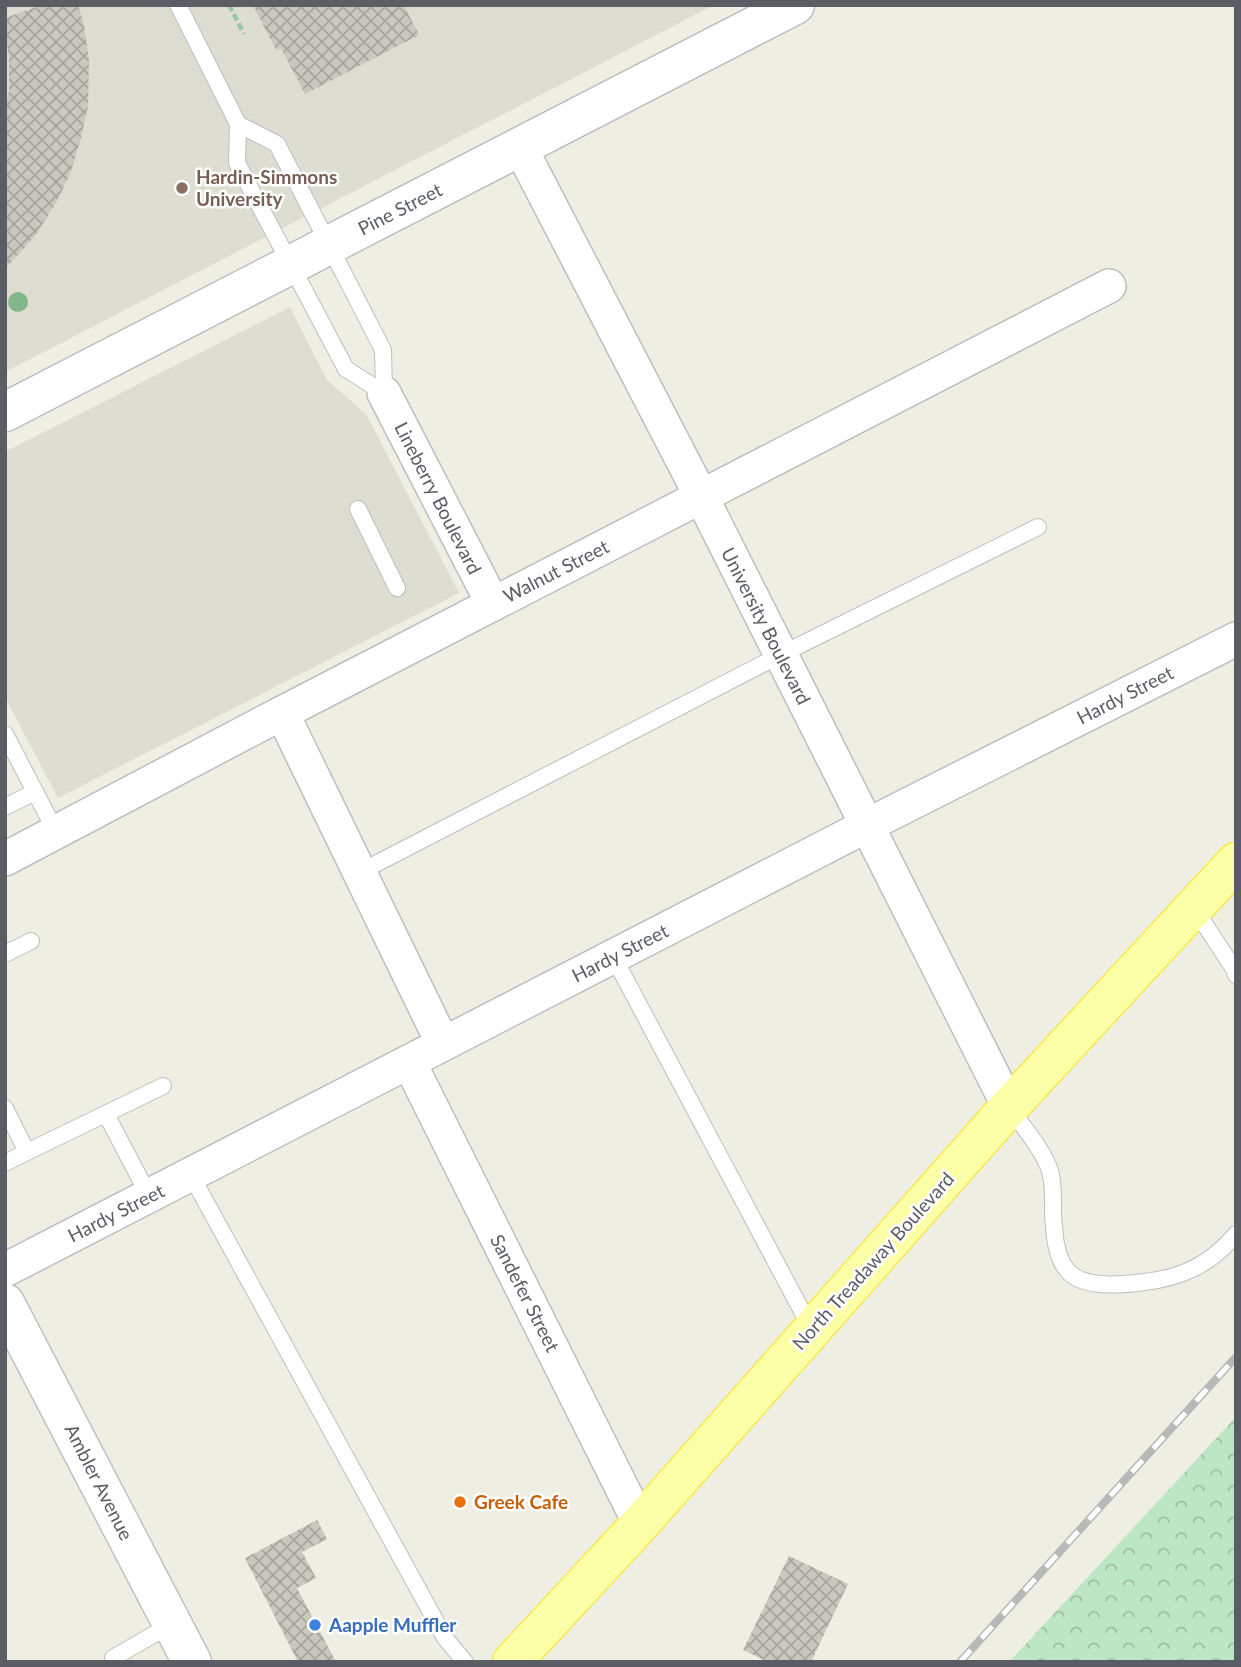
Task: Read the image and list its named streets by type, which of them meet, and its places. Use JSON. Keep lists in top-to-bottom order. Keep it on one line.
{"streets":{"main road":["North Treadaway Boulevard"],"street":["Pine Street","Lineberry Boulevard","Walnut Street","University Boulevard","Hardy Street","Sandefer Street","Ambler Avenue"]},"crossings":[["Pine Street","Lineberry Boulevard"],["Pine Street","University Boulevard"],["Lineberry Boulevard","Walnut Street"],["Walnut Street","University Boulevard"],["University Boulevard","Hardy Street"],["University Boulevard","North Treadaway Boulevard"],["Hardy Street","Sandefer Street"],["North Treadaway Boulevard","Sandefer Street"]],"places":["Hardin-Simmons University","Greek Cafe","Aapple Muffler"]}
